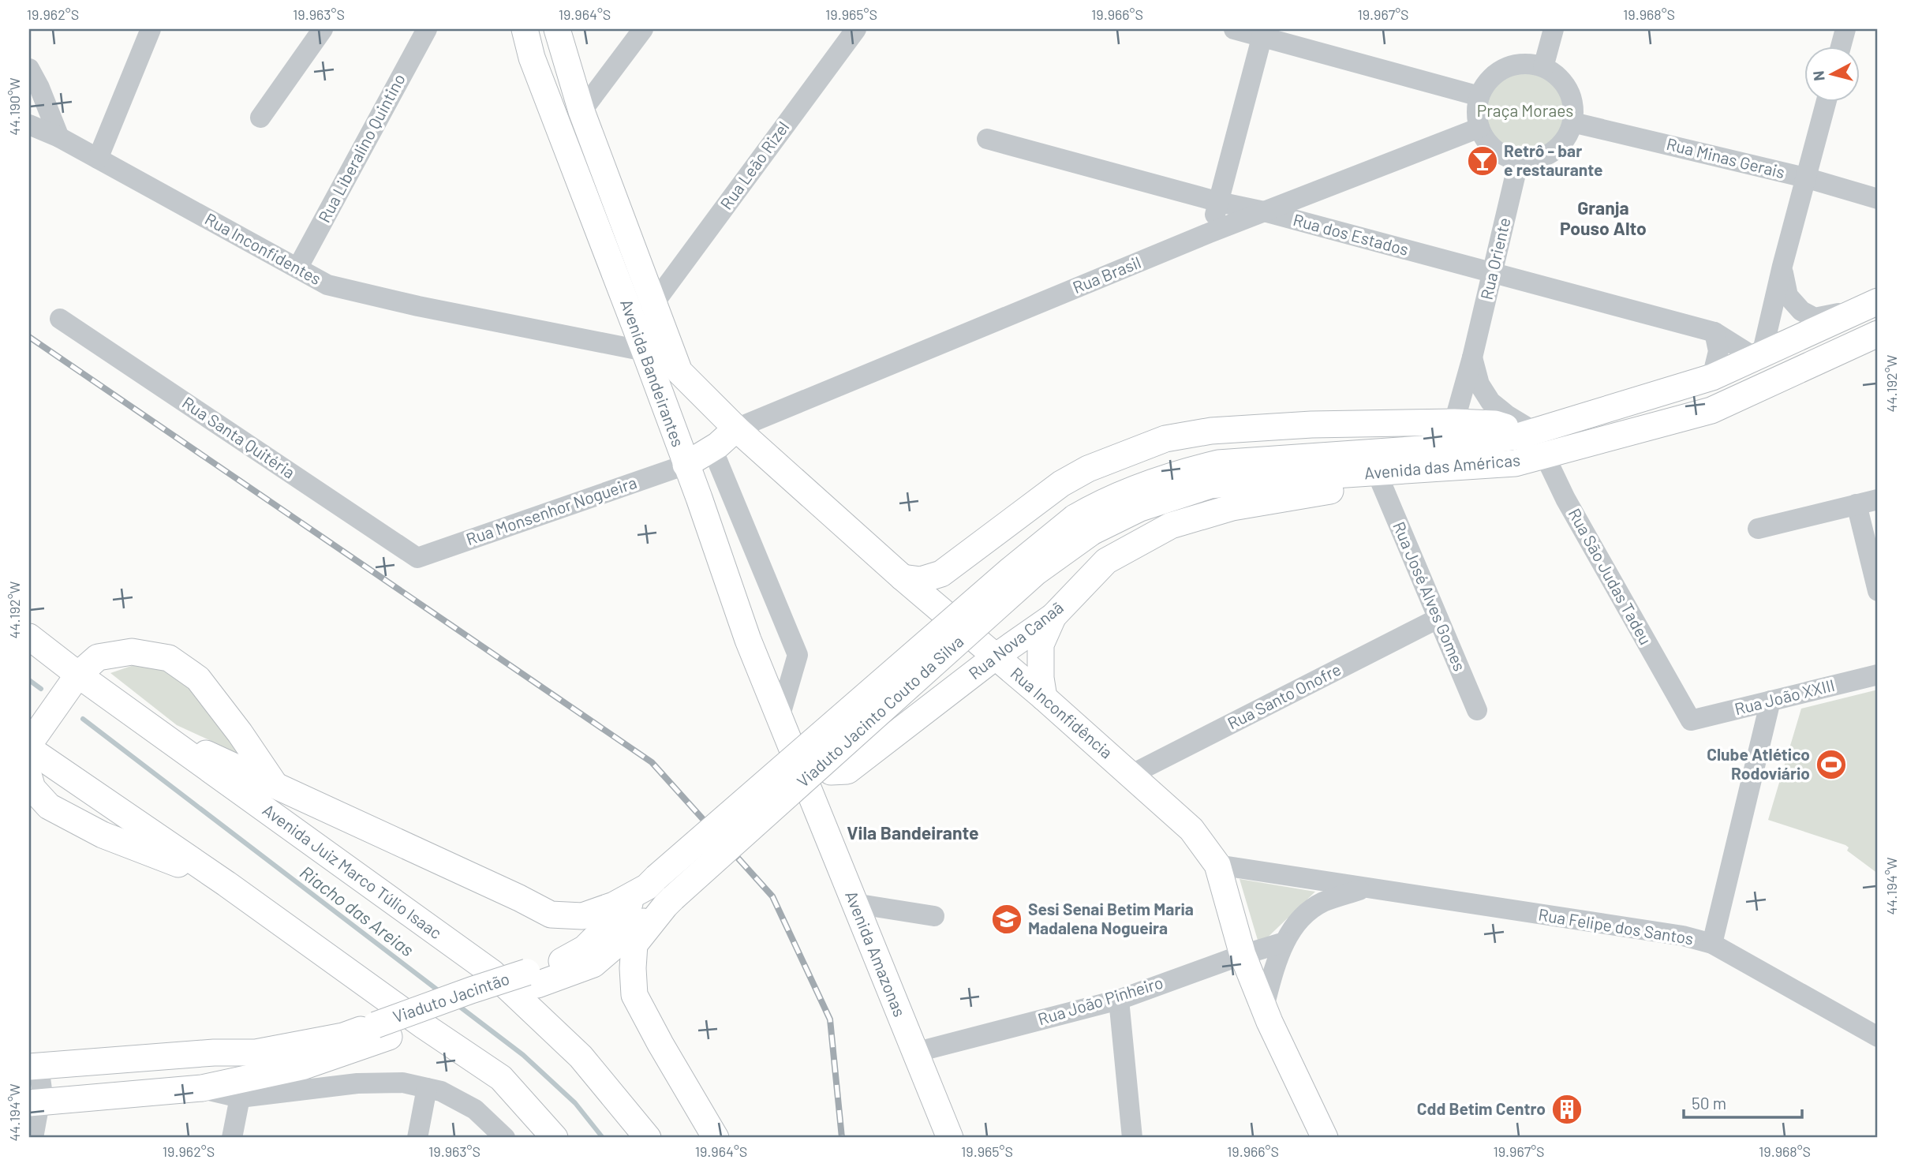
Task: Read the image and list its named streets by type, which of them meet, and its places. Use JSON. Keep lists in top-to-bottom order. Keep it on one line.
{"streets":{"main road":["Avenida Bandeirantes","Avenida das Américas","Rua Nova Canaã","Viaduto Jacinto Couto da Silva","Rua Inconfidência","Avenida Juiz Marco Túlio Isaac","Avenida Amazonas","Viaduto Jacintão"],"street":["Rua Liberalino Quintino","Rua Minas Gerais","Rua Leão Rizel","Rua dos Estados","Rua Inconfidentes","Rua Oriente","Rua Brasil","Rua Santa Quitéria","Rua Monsenhor Nogueira","Rua São Judas Tadeu","Rua José Alves Gomes","Rua Santo Onofre","Rua João XXIII","Rua Felipe dos Santos","Rua João Pinheiro"]},"crossings":[["Rua Liberalino Quintino","Rua Inconfidentes"],["Rua Minas Gerais","Rua Oriente"],["Rua Minas Gerais","Rua Brasil"],["Rua Leão Rizel","Avenida Bandeirantes"],["Rua dos Estados","Rua Oriente"],["Rua dos Estados","Rua Brasil"],["Rua dos Estados","Avenida das Américas"],["Rua Inconfidentes","Avenida Bandeirantes"],["Rua Oriente","Rua Brasil"],["Rua Oriente","Avenida das Américas"],["Rua Oriente","Rua São Judas Tadeu"],["Rua Brasil","Rua Inconfidência"],["Avenida Bandeirantes","Rua Monsenhor Nogueira"],["Avenida Bandeirantes","Rua Nova Canaã"],["Avenida Bandeirantes","Rua Inconfidência"],["Avenida Bandeirantes","Avenida Amazonas"],["Rua Santa Quitéria","Rua Monsenhor Nogueira"],["Avenida das Américas","Rua São Judas Tadeu"],["Avenida das Américas","Rua Nova Canaã"],["Avenida das Américas","Viaduto Jacinto Couto da Silva"],["Avenida das Américas","Rua Inconfidência"],["Rua São Judas Tadeu","Rua João XXIII"],["Rua José Alves Gomes","Rua Nova Canaã"],["Rua José Alves Gomes","Rua Santo Onofre"],["Rua Nova Canaã","Rua Inconfidência"],["Rua Santo Onofre","Rua Inconfidência"],["Viaduto Jacinto Couto da Silva","Viaduto Jacintão"],["Rua Inconfidência","Rua Felipe dos Santos"],["Rua Inconfidência","Rua João Pinheiro"],["Rua Felipe dos Santos","Rua João Pinheiro"],["Avenida Amazonas","Rua João Pinheiro"]],"districts":["Granja Pouso Alto","Vila Bandeirante"],"water":["Riacho das Areias"],"parks":["Praça Moraes"],"places":{"bar":["Retrô - bar e restaurante"],"sports":["Clube Atlético Rodoviário"],"school or university":["Sesi Senai Betim Maria Madalena Nogueira"],"building":["Cdd Betim Centro"]},"scale_bar":"50 m","north":"left","coordinates":["19.962°S","19.963°S","19.964°S","19.965°S","19.966°S","19.967°S","19.968°S","44.190°W","44.192°W","44.194°W"]}
